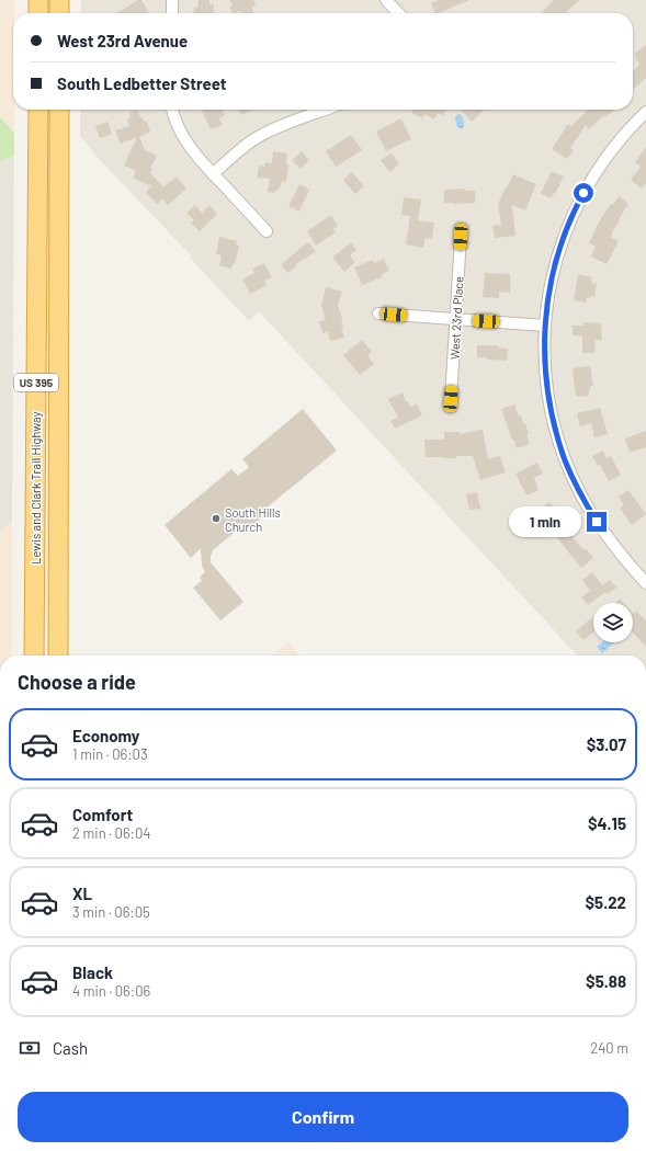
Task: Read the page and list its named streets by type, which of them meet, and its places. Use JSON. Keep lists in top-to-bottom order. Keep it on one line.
{"streets":{"highway":["US 395","Lewis and Clark Trail Highway"],"street":["West 23rd Place"]},"places":["South Hills Church"],"page":{"banner":["West 23rd Avenue","South Ledbetter Street"],"bubble":"1 min","heading":"Choose a ride","list":[{"name":"Economy","note":"1 min · 06:03","value":"$3.07"},{"name":"Comfort","note":"2 min · 06:04","value":"$4.15"},{"name":"XL","note":"3 min · 06:05","value":"$5.22"},{"name":"Black","note":"4 min · 06:06","value":"$5.88"}],"pay":["Cash","240 m"],"buttons":"Confirm"}}
